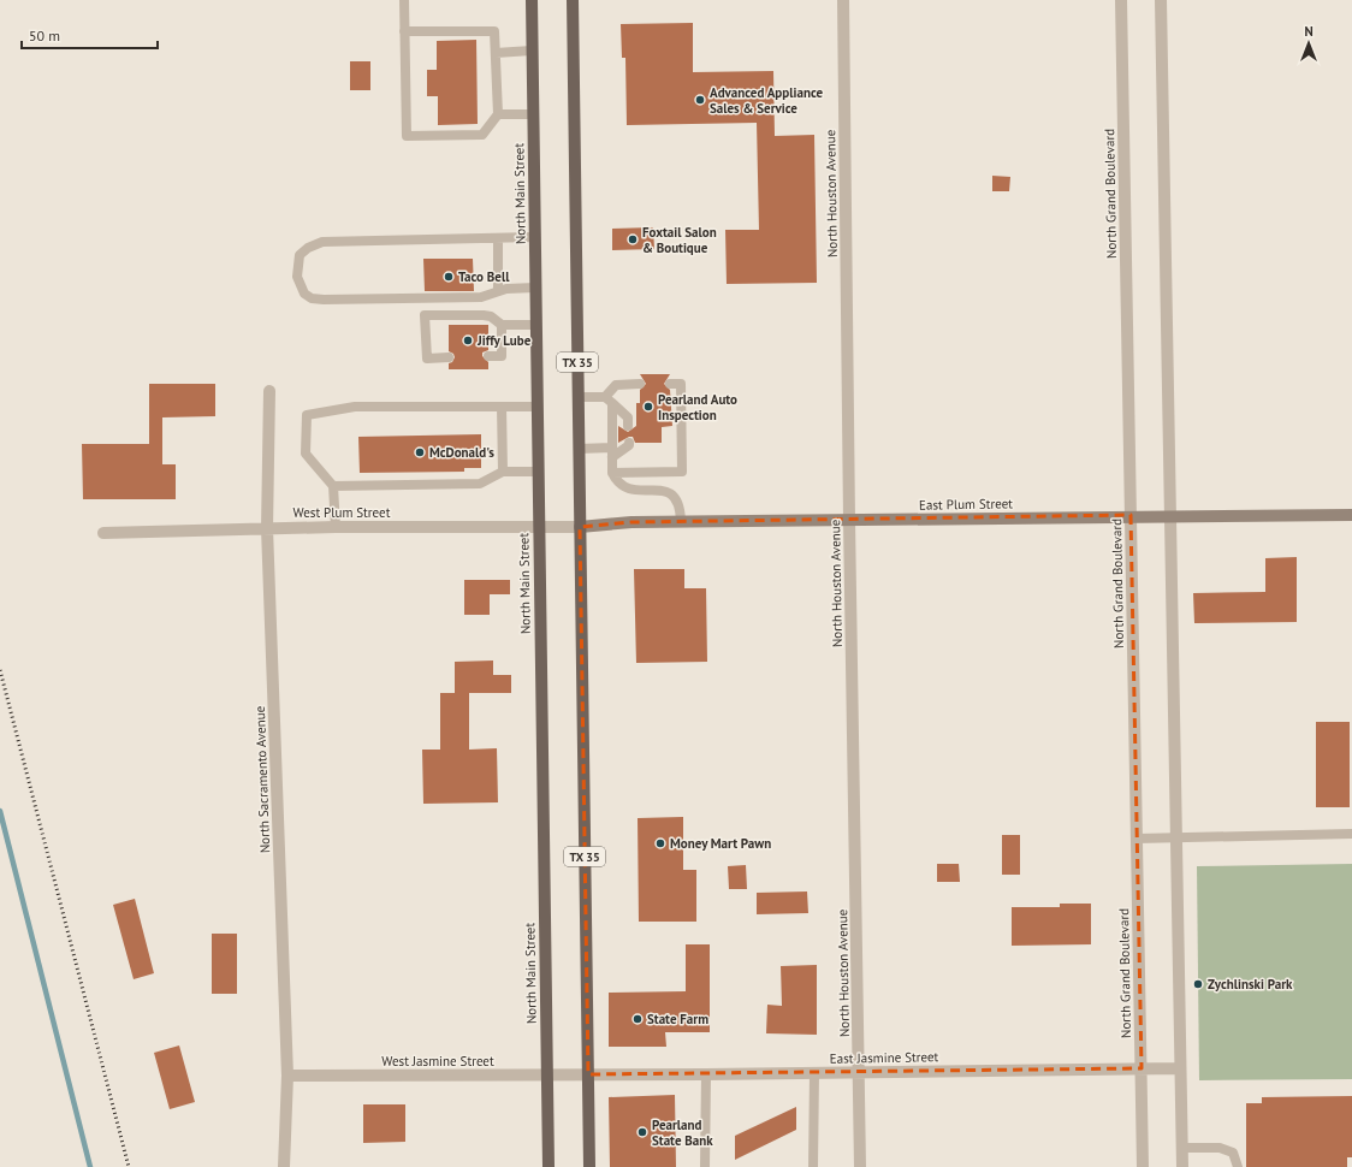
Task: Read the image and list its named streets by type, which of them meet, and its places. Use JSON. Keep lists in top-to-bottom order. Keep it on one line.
{"streets":{"main road":["North Main Street","TX 35"],"street":["North Houston Avenue","North Grand Boulevard","East Plum Street","West Plum Street","North Sacramento Avenue","East Jasmine Street","West Jasmine Street"]},"crossings":[["North Main Street","West Plum Street"],["North Main Street","West Jasmine Street"],["North Houston Avenue","East Plum Street"],["North Houston Avenue","East Jasmine Street"],["North Grand Boulevard","East Plum Street"],["North Grand Boulevard","East Jasmine Street"],["TX 35","East Plum Street"],["TX 35","West Plum Street"],["TX 35","East Jasmine Street"],["TX 35","West Jasmine Street"],["East Plum Street","West Plum Street"],["West Plum Street","North Sacramento Avenue"],["North Sacramento Avenue","West Jasmine Street"],["East Jasmine Street","West Jasmine Street"]],"places":["Advanced Appliance Sales & Service","Foxtail Salon & Boutique","Taco Bell","Jiffy Lube","Pearland Auto Inspection","McDonald's","Money Mart Pawn","Zychlinski Park","State Farm","Pearland State Bank"],"scale_bar":"50 m","north":"top"}
